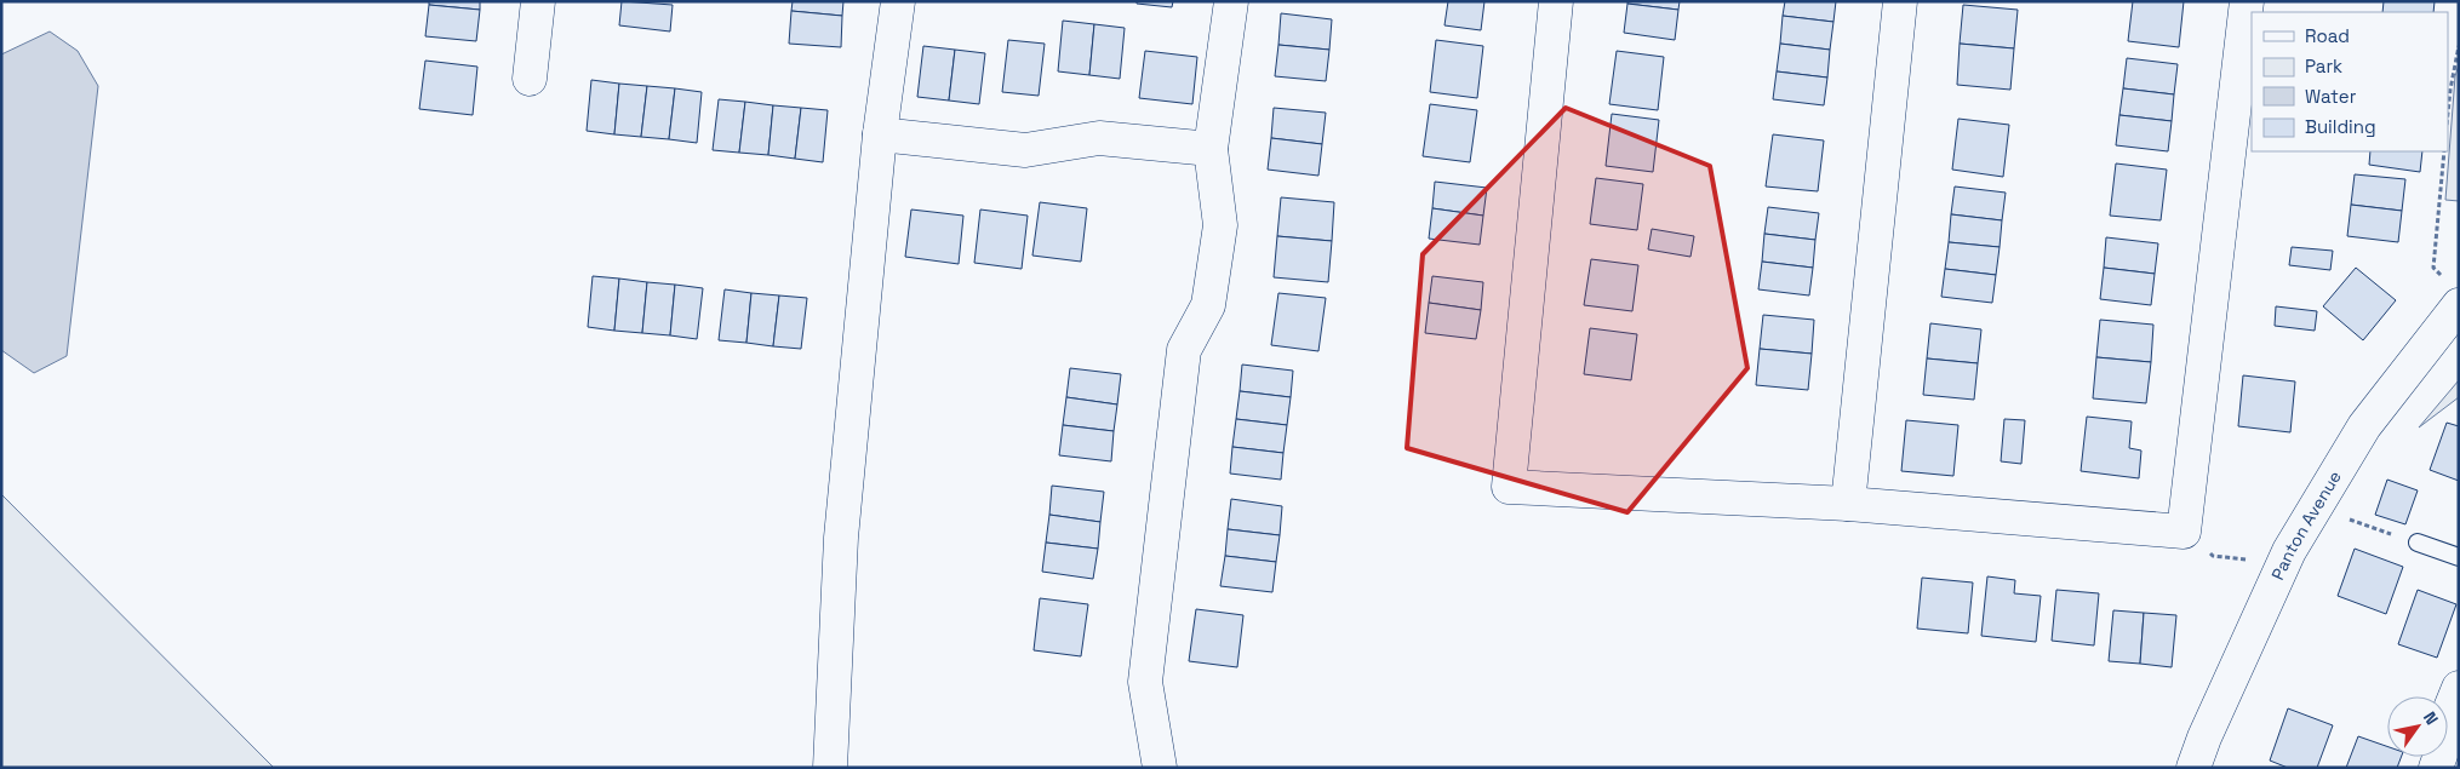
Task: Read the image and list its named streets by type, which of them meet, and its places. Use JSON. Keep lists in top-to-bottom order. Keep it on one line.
{"streets":{"street":["Panton Avenue"]},"legend":["Road","Park","Water","Building"],"north":"top right"}
